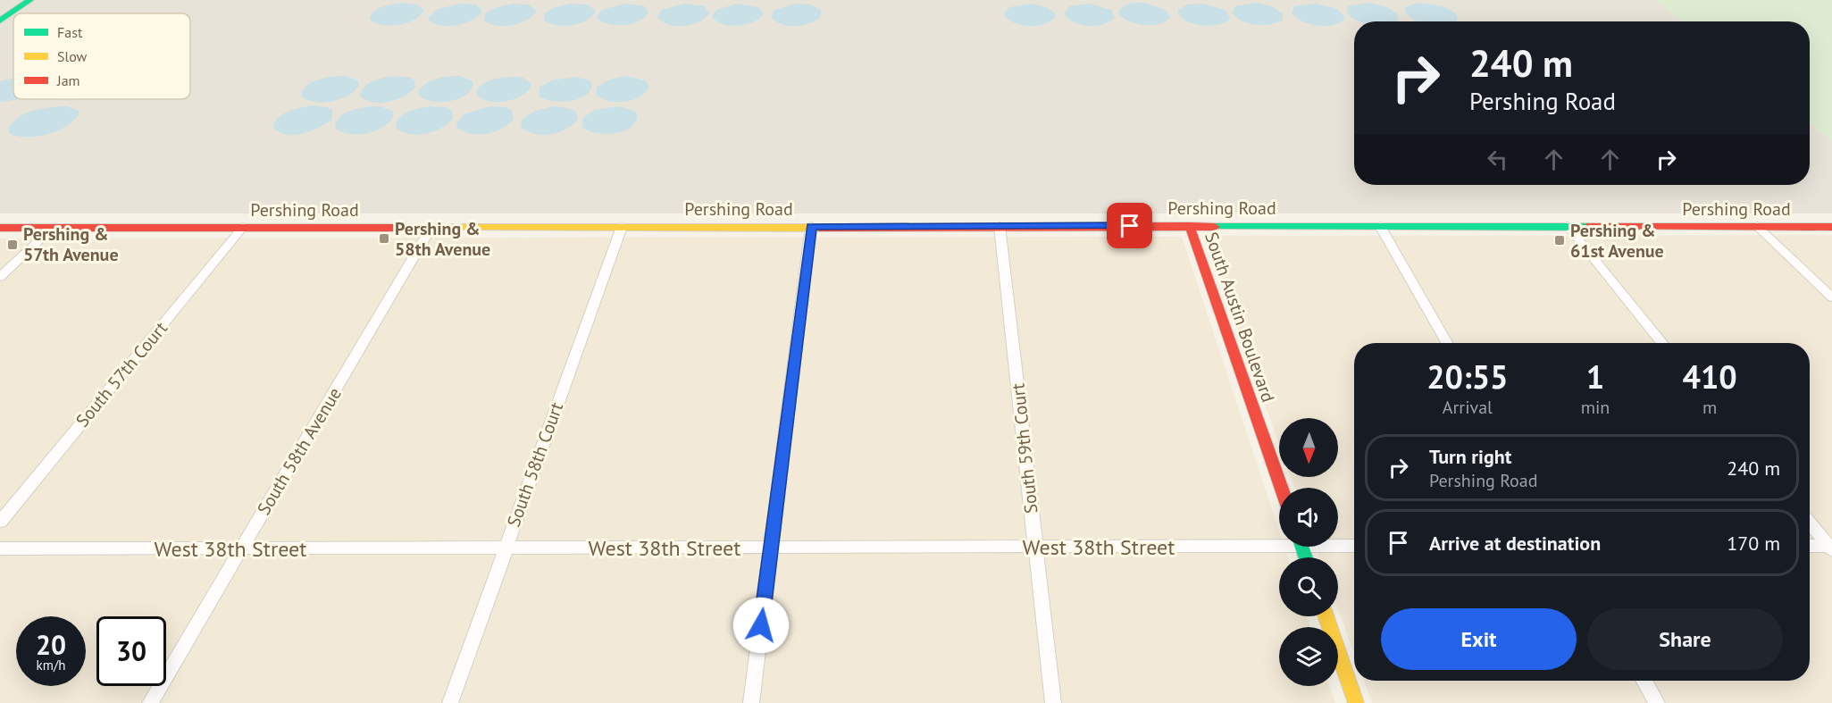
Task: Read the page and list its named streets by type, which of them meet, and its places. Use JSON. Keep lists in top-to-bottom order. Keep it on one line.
{"streets":{"main road":["Pershing Road","South Austin Boulevard"],"street":["South 57th Court","South 59th Court","South 58th Avenue","South 58th Court","West 38th Street"]},"crossings":[["Pershing Road","South Austin Boulevard"],["Pershing Road","South 57th Court"],["Pershing Road","South 59th Court"],["Pershing Road","South 58th Avenue"],["Pershing Road","South 58th Court"],["South 59th Court","West 38th Street"],["South 58th Avenue","West 38th Street"],["South 58th Court","West 38th Street"]],"places":{"transit":["Pershing & 58th Avenue","Pershing & 61st Avenue","Pershing & 57th Avenue"]},"legend":["Fast","Slow","Jam"],"north":"bottom","page":{"turn":["240 m","Pershing Road"],"eta":["20:55","Arrival","1","min","410","m"],"list":[{"name":"Turn right","note":"Pershing Road","value":"240 m"},{"name":"Arrive at destination","value":"170 m"}],"buttons":["Exit","Share"],"speed":"20 km/h","limit":"30"}}
